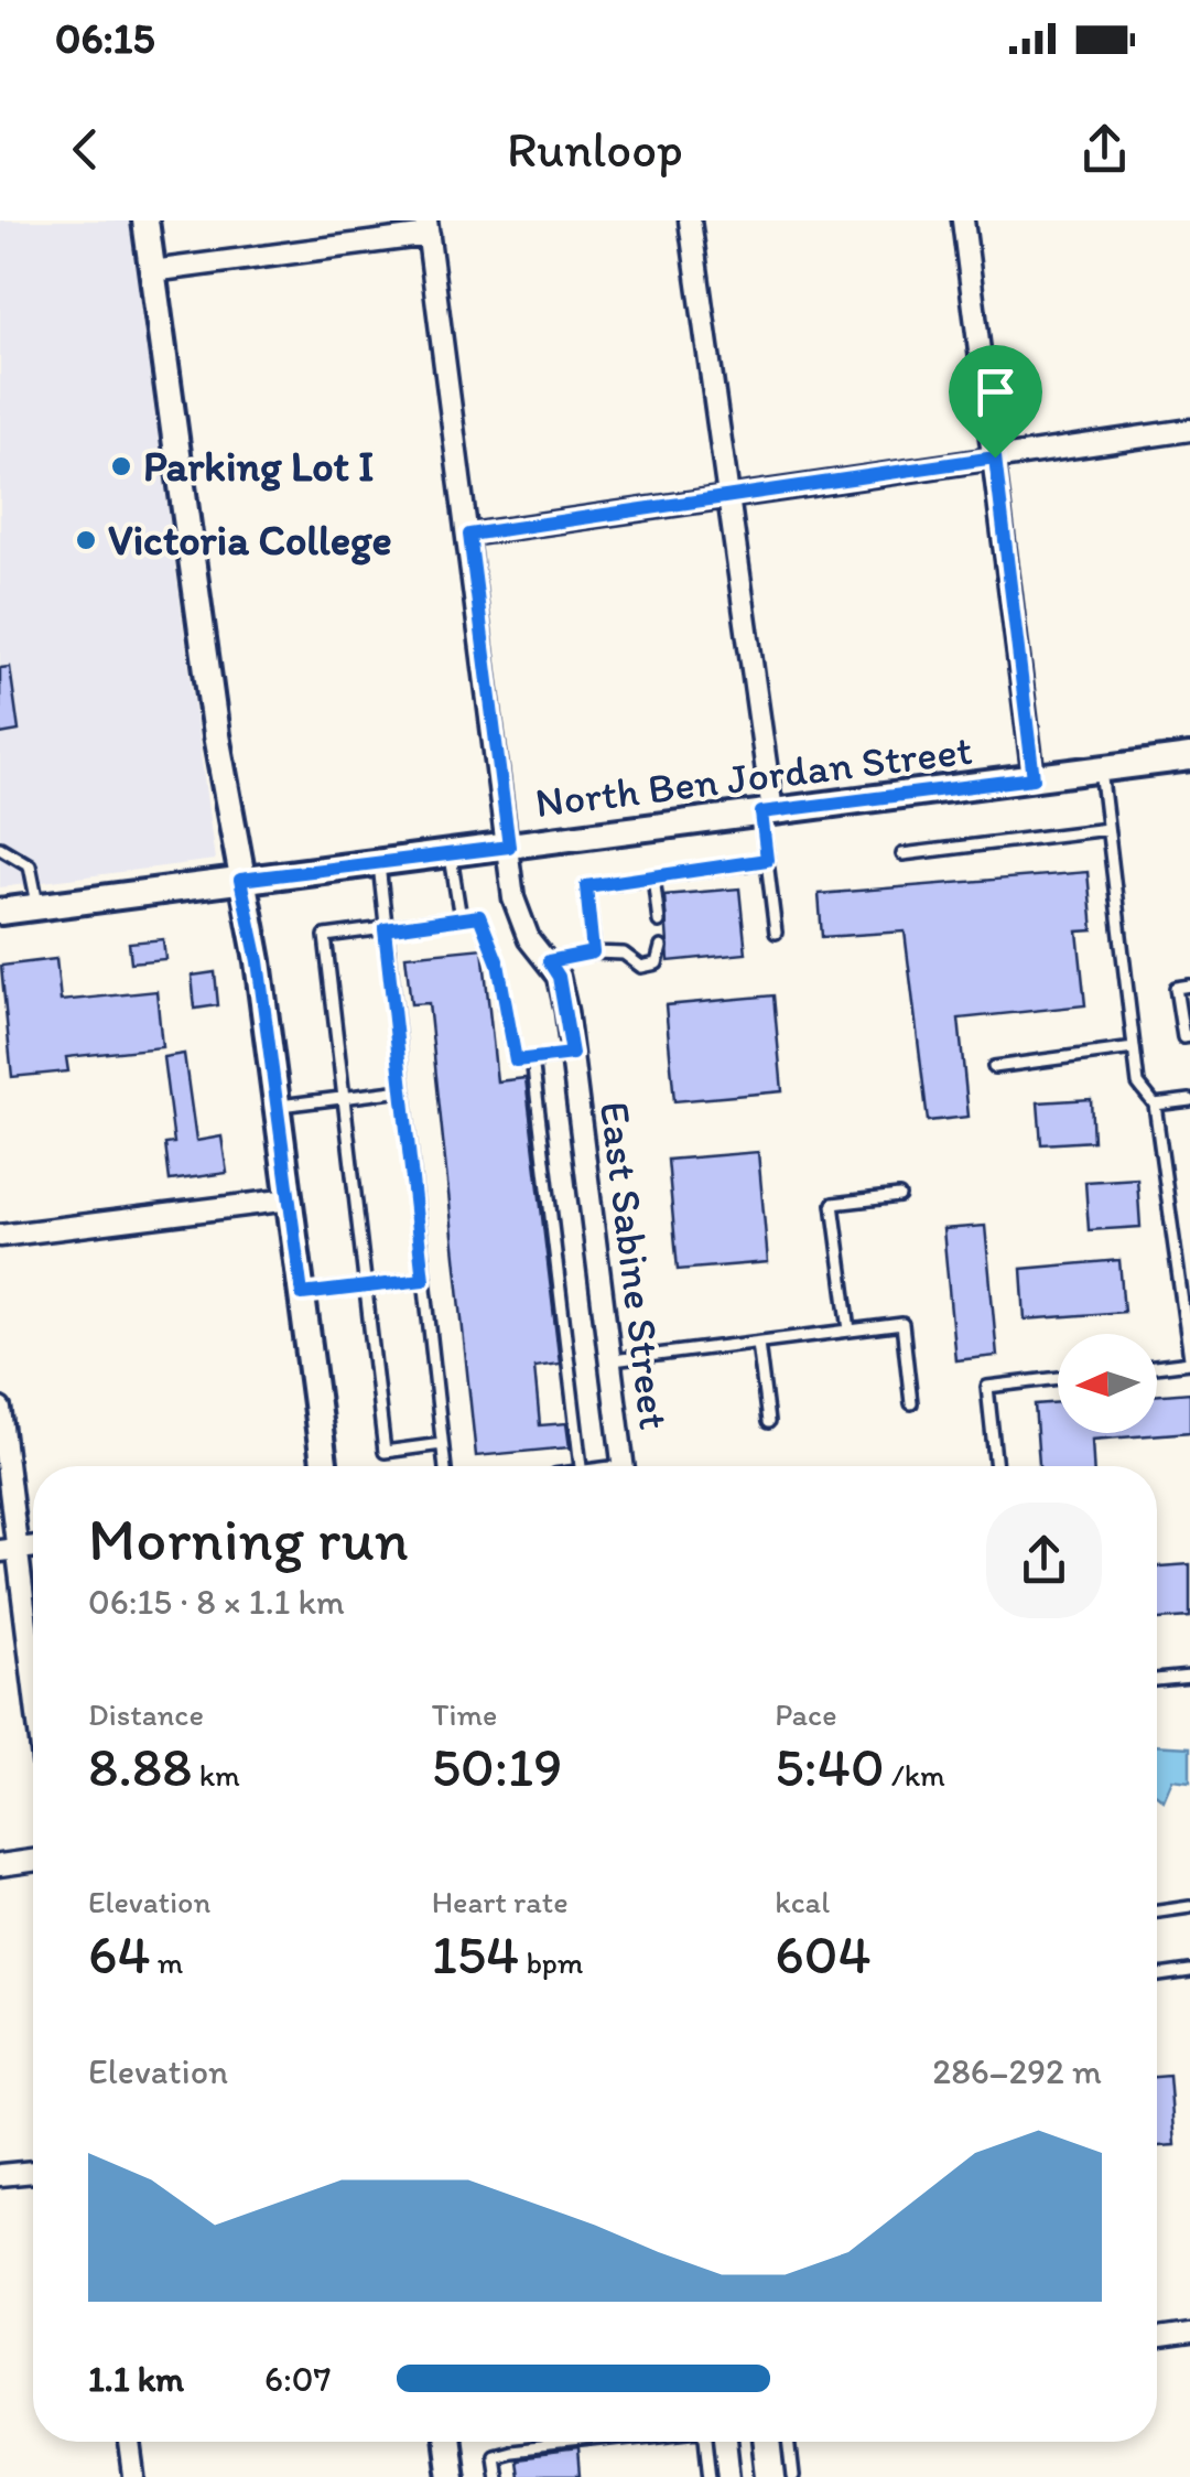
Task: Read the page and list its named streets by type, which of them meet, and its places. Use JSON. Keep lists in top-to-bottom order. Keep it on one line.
{"streets":{"street":["North Ben Jordan Street","East Sabine Street"]},"crossings":[["North Ben Jordan Street","East Sabine Street"]],"places":["Parking Lot I","Victoria College"],"north":"left","page":{"status":"06:15","header":"Runloop","heading":["Morning run","06:15 · 8 × 1.1 km"],"stats":[["Distance","8.88 km"],["Time","50:19"],["Pace","5:40 /km"],["Elevation","64 m"],["Heart rate","154 bpm"],["kcal","604"]],"chart":["Elevation","286–292 m"],"list":[{"name":"1.1 km","note":"6:07"}]}}
